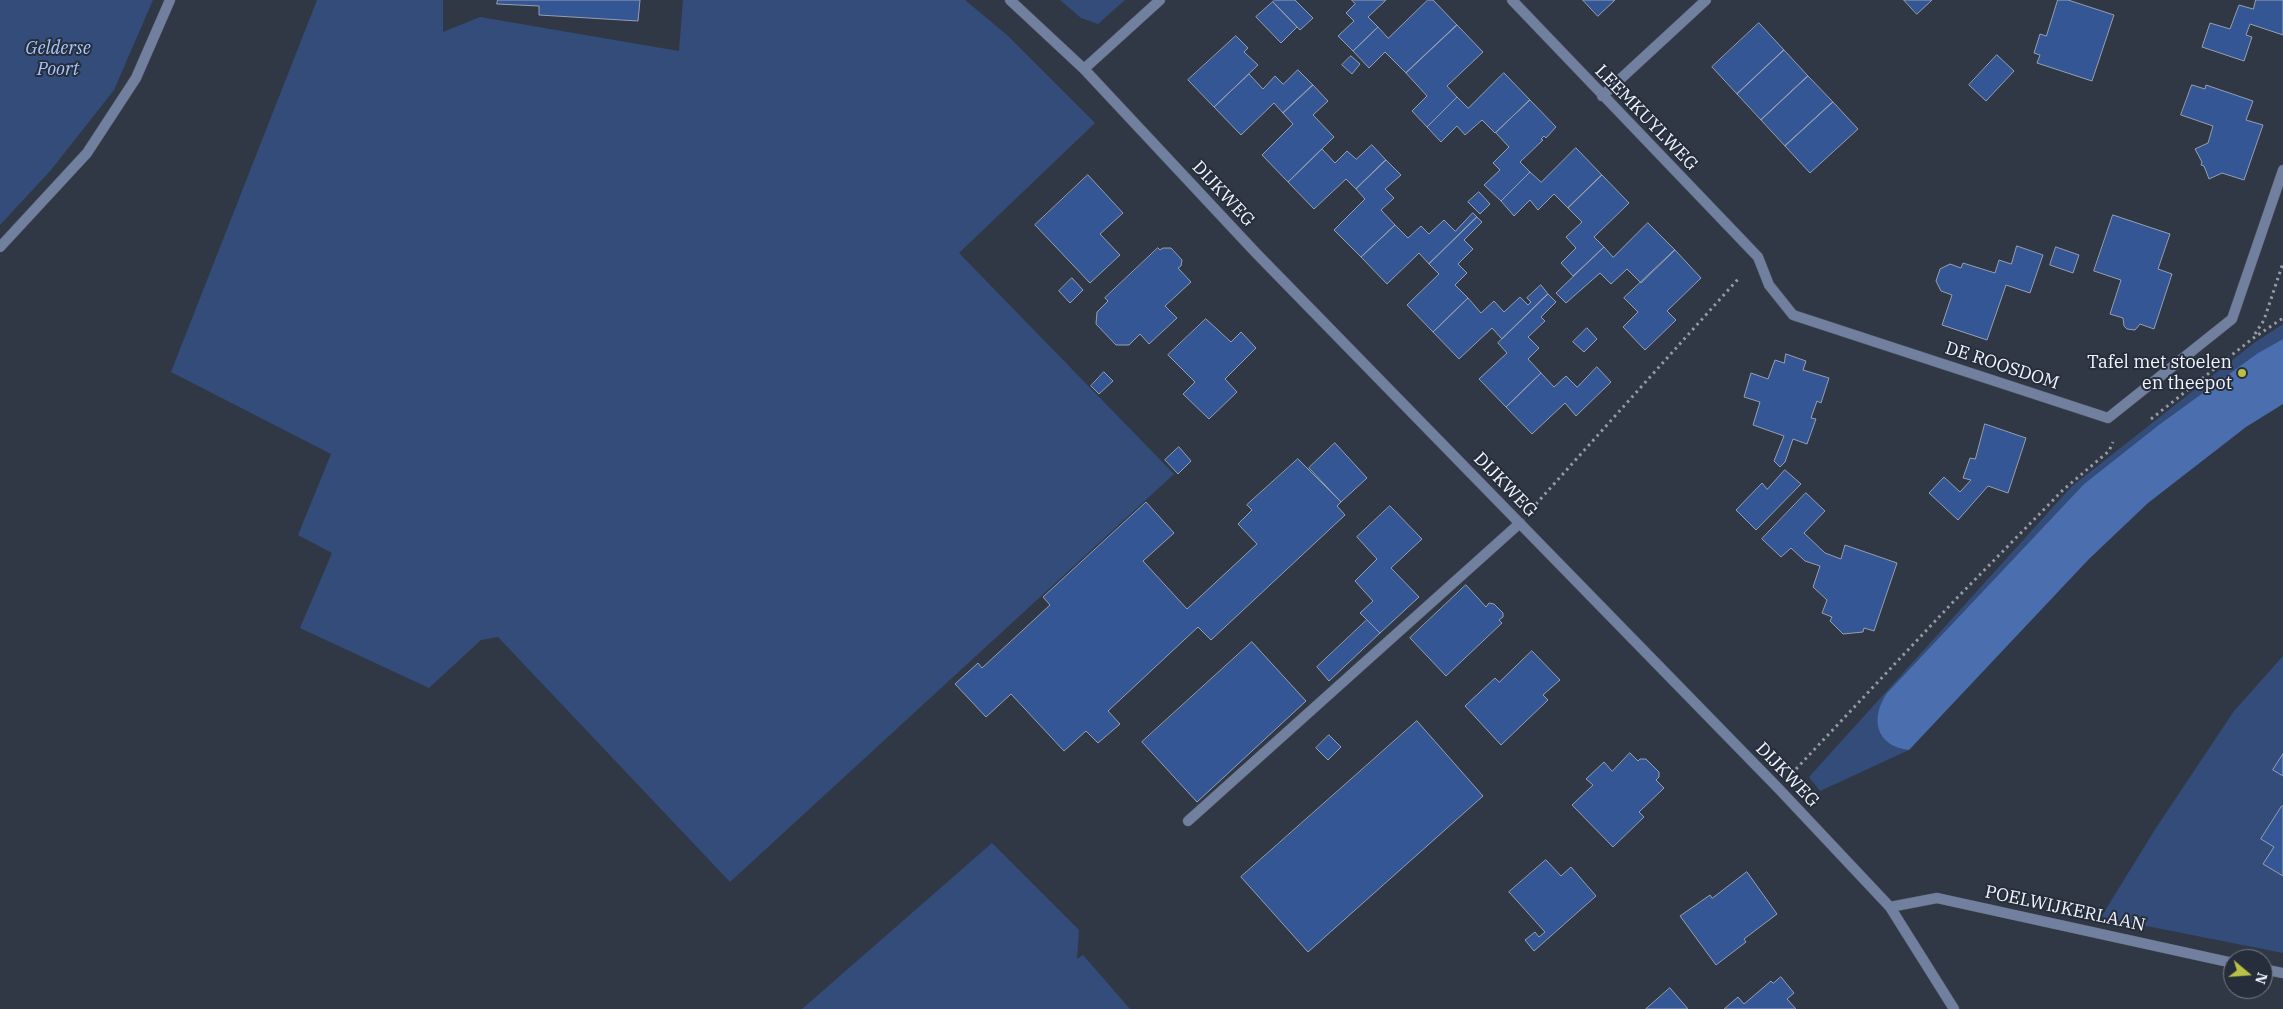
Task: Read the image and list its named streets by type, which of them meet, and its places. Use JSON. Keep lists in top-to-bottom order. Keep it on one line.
{"streets":{"street":["LEEMKUYLWEG","DIJKWEG","DE ROOSDOM","POELWIJKERLAAN"]},"crossings":[["LEEMKUYLWEG","DE ROOSDOM"],["DIJKWEG","POELWIJKERLAAN"]],"parks":["Gelderse Poort"],"places":["Tafel met stoelen en theepot"],"north":"right"}
